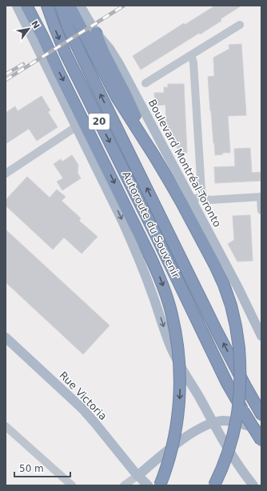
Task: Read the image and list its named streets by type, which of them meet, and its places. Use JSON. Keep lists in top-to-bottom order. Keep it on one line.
{"streets":{"highway":["20","Autoroute du Souvenir"],"main road":["Boulevard Montréal-Toronto","Rue Victoria"]},"scale_bar":"50 m","north":"top right"}
